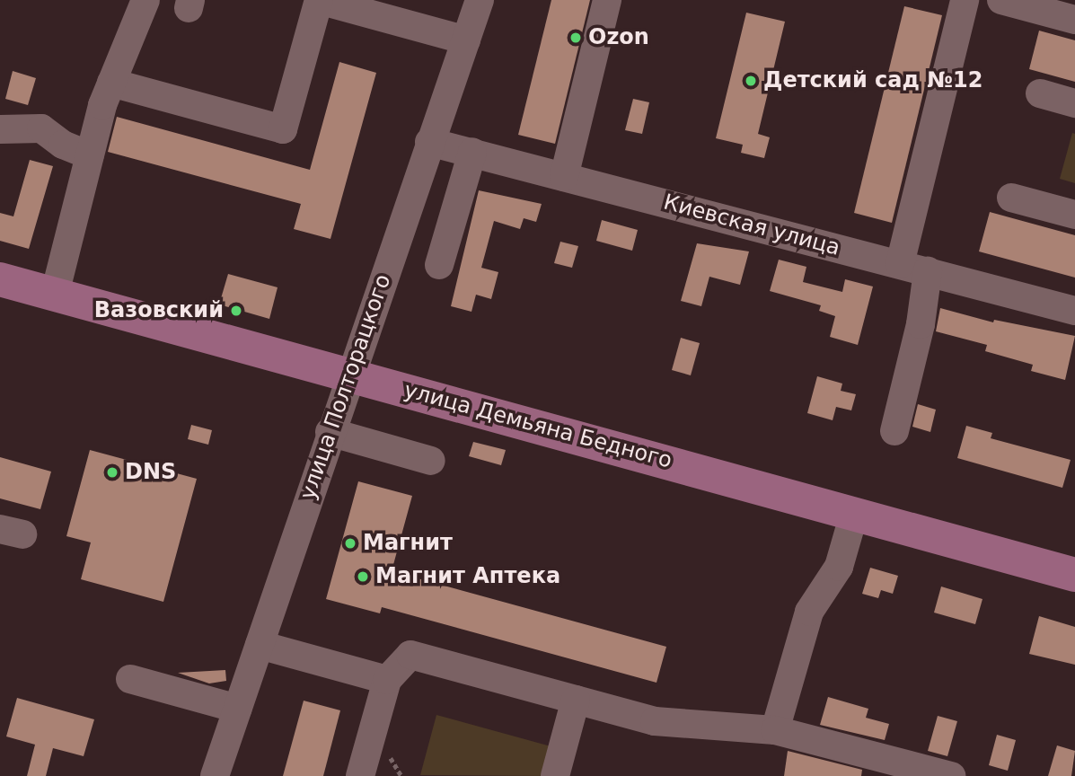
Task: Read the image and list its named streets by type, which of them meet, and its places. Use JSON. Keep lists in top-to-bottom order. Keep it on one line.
{"streets":{"main road":["улица Демьяна Бедного"],"street":["Киевская улица","улица Полторацкого"]},"crossings":[["Киевская улица","улица Полторацкого"],["улица Полторацкого","улица Демьяна Бедного"]],"places":["Ozon","Детский сад №12","Вазовский","DNS","Магнит","Магнит Аптека"]}
